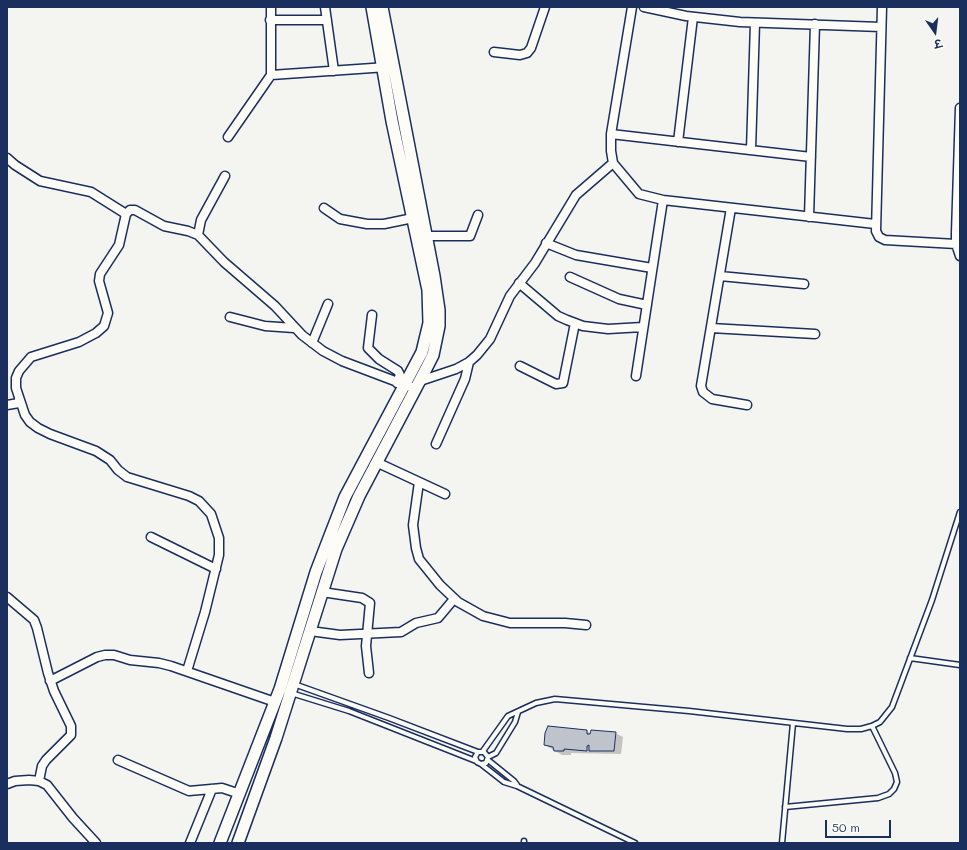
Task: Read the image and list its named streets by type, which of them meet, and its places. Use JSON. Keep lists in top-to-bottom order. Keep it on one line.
{"scale_bar":"50 m","north":"bottom"}
